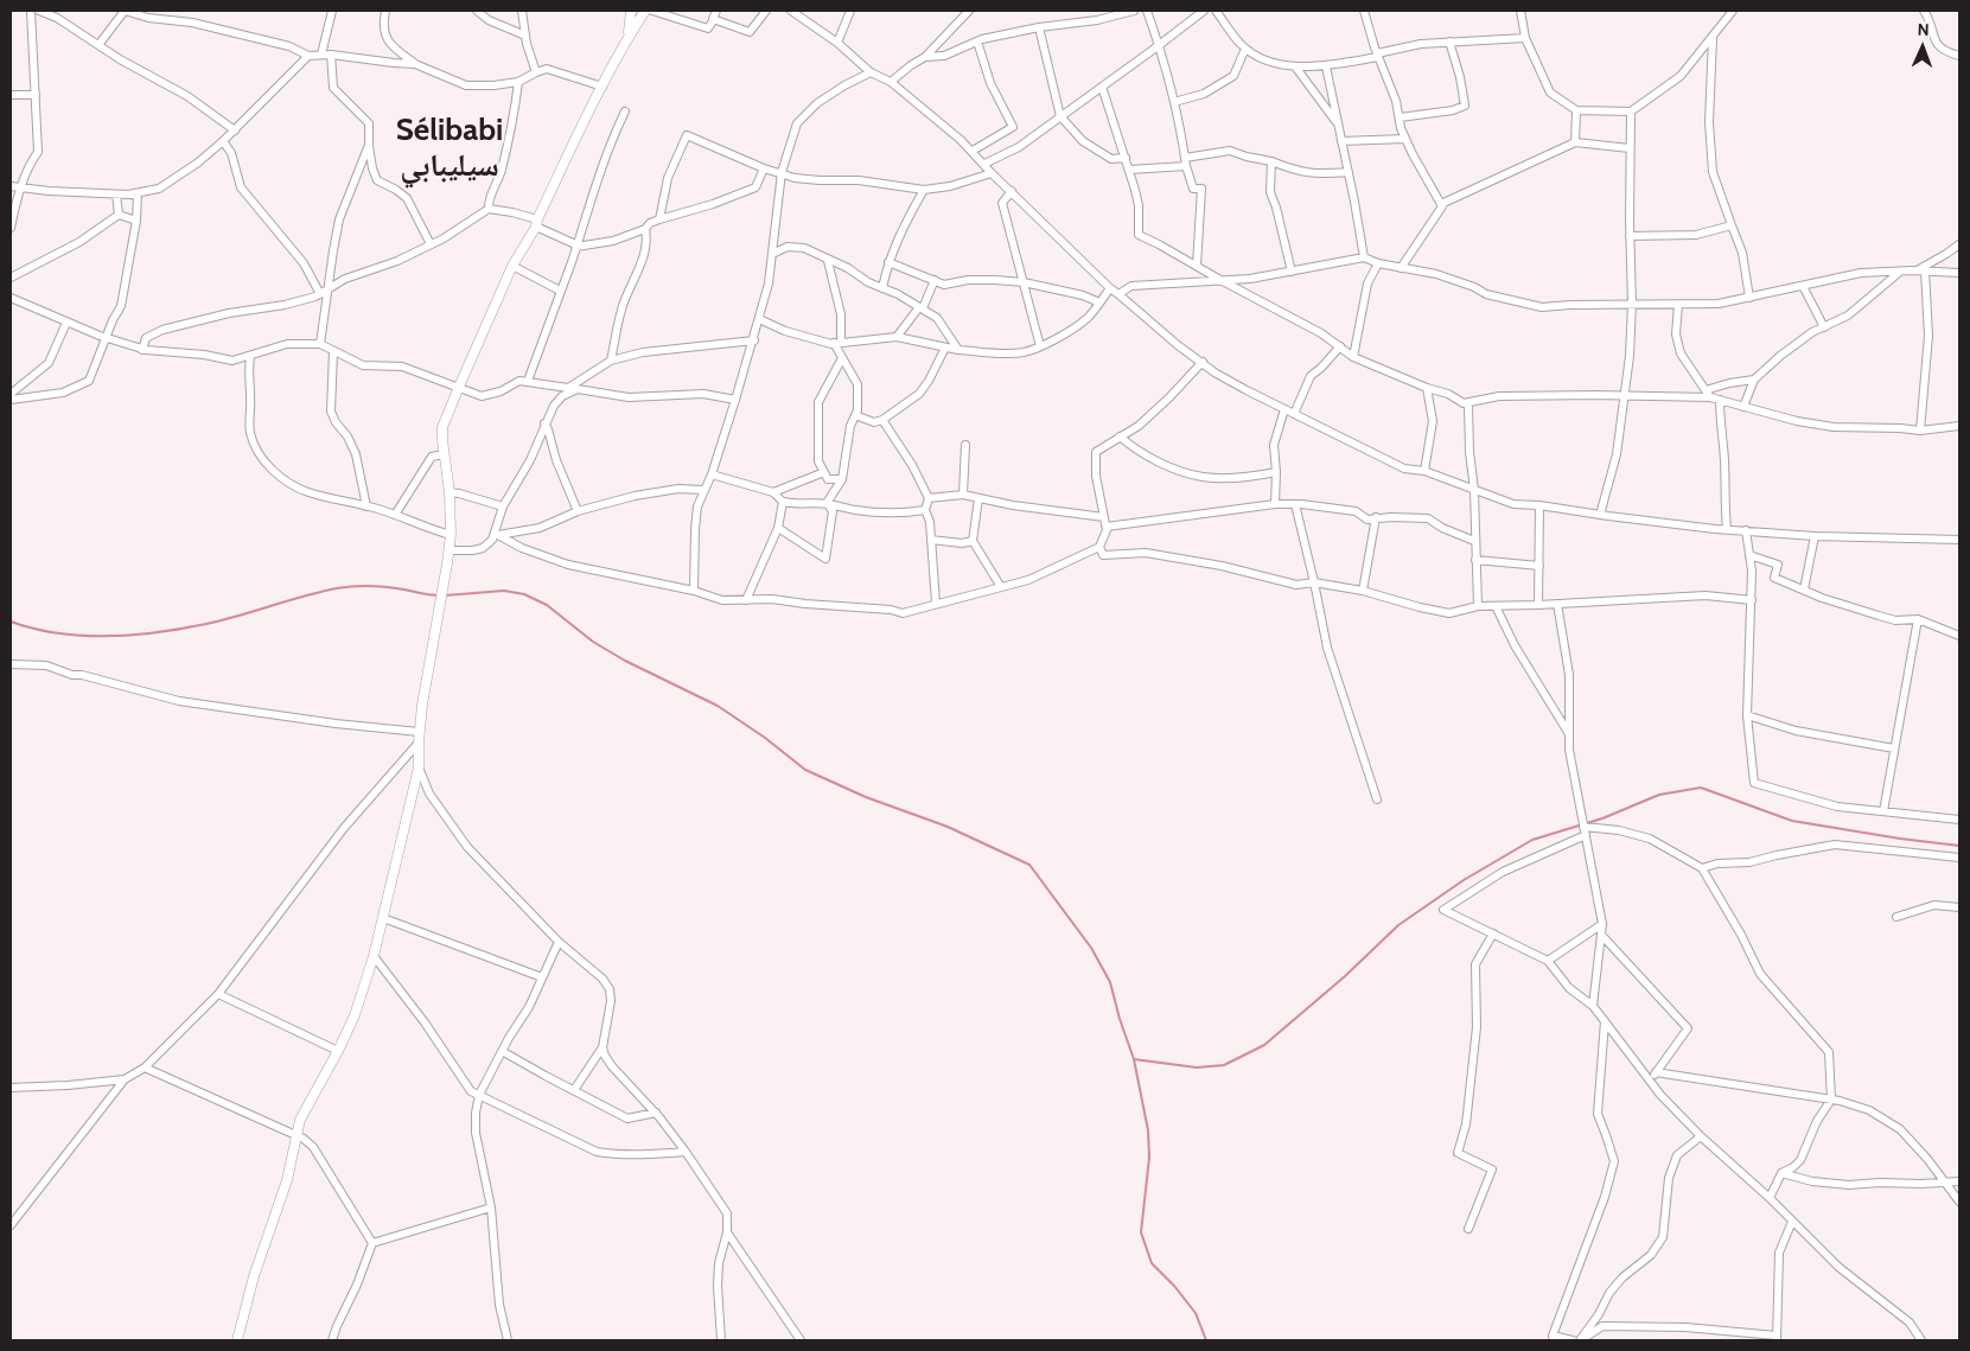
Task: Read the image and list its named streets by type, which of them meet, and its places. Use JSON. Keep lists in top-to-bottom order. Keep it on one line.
{"districts":["Sélibabi سيليبابي"],"north":"top"}
